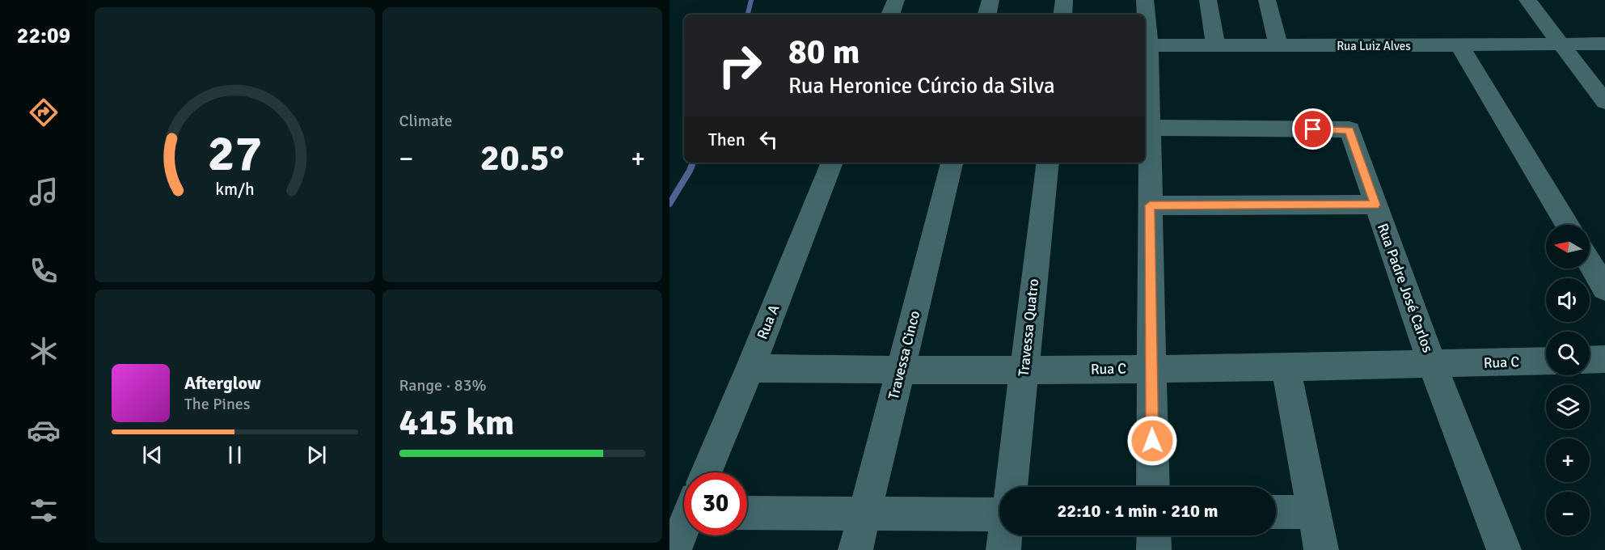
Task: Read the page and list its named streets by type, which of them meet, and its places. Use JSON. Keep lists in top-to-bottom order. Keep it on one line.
{"streets":{"street":["Rua Luiz Alves","Rua Padre José Carlos","Rua A","Travessa Quatro","Travessa Cinco","Rua C"]},"crossings":[["Rua Padre José Carlos","Rua C"],["Rua A","Rua C"],["Travessa Quatro","Rua C"],["Travessa Cinco","Rua C"]],"north":"left","page":{"tabs":"22:09","tile":["Climate",["Range · 83%","415 km"]],"turn":["80 m","Rua Heronice Cúrcio da Silva"],"then":"Then","heat":["−","20.5°","+"],"map_buttons":["+","−"],"song":["Afterglow","The Pines"],"limit":"30","trip":"22:10 · 1 min · 210 m","gauge":["27","km/h"]}}
